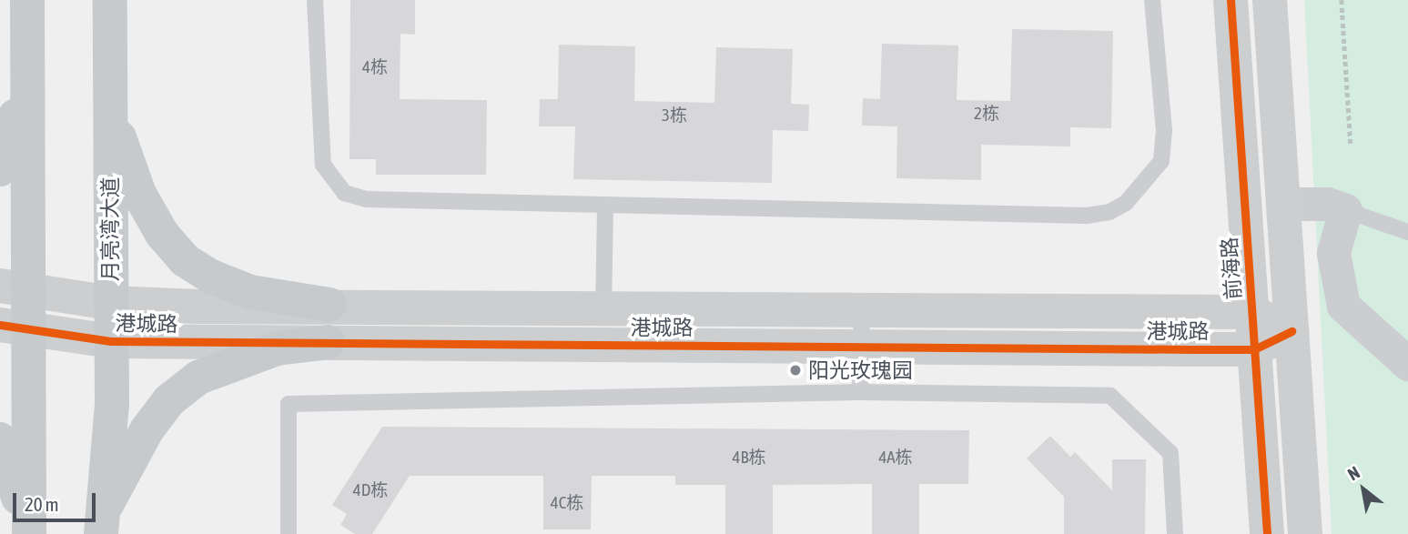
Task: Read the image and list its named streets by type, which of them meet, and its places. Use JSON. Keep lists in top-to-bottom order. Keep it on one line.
{"streets":{"main road":["月亮湾大道"],"street":["前海路","港城路"]},"crossings":[["月亮湾大道","港城路"],["前海路","港城路"]],"places":["阳光玫瑰园"],"house_numbers":["4栋","2栋","3栋","4B栋","4A栋","4D栋","4C栋"],"scale_bar":"20 m","north":"top left"}
